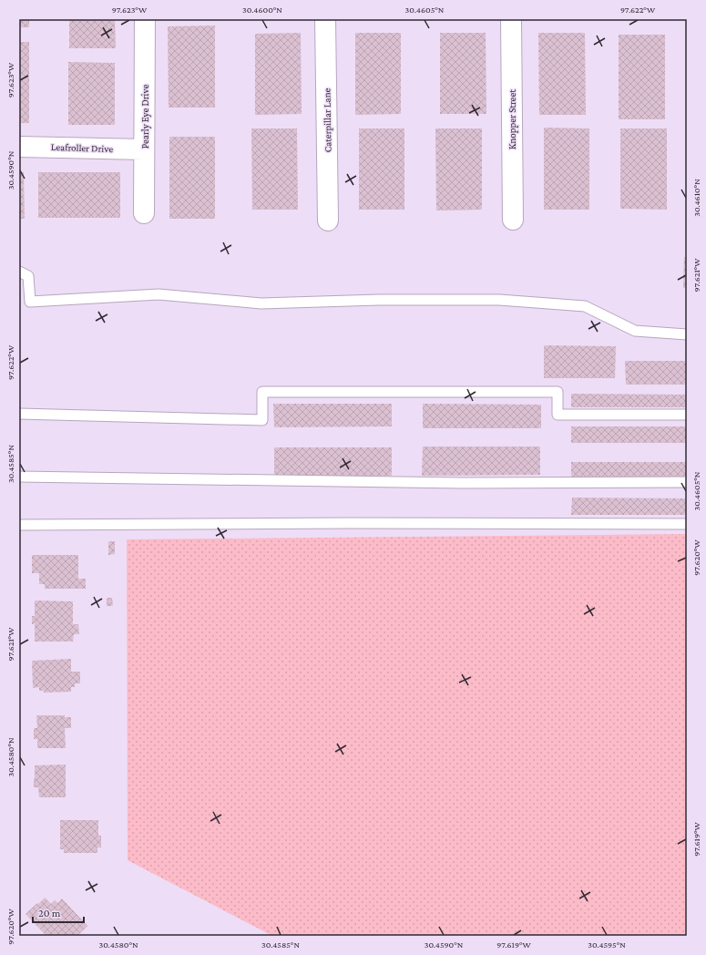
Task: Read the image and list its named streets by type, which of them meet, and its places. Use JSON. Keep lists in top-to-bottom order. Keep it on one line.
{"streets":{"street":["Pearly Eye Drive","Knopper Street","Caterpillar Lane","Leafroller Drive"]},"crossings":[["Pearly Eye Drive","Leafroller Drive"]],"scale_bar":"20 m","coordinates":["97.623°W","30.4600°N","30.4605°N","97.622°W","30.4590°N","30.4610°N","97.621°W","30.4585°N","97.620°W","30.4580°N","97.619°W","30.4595°N"]}
